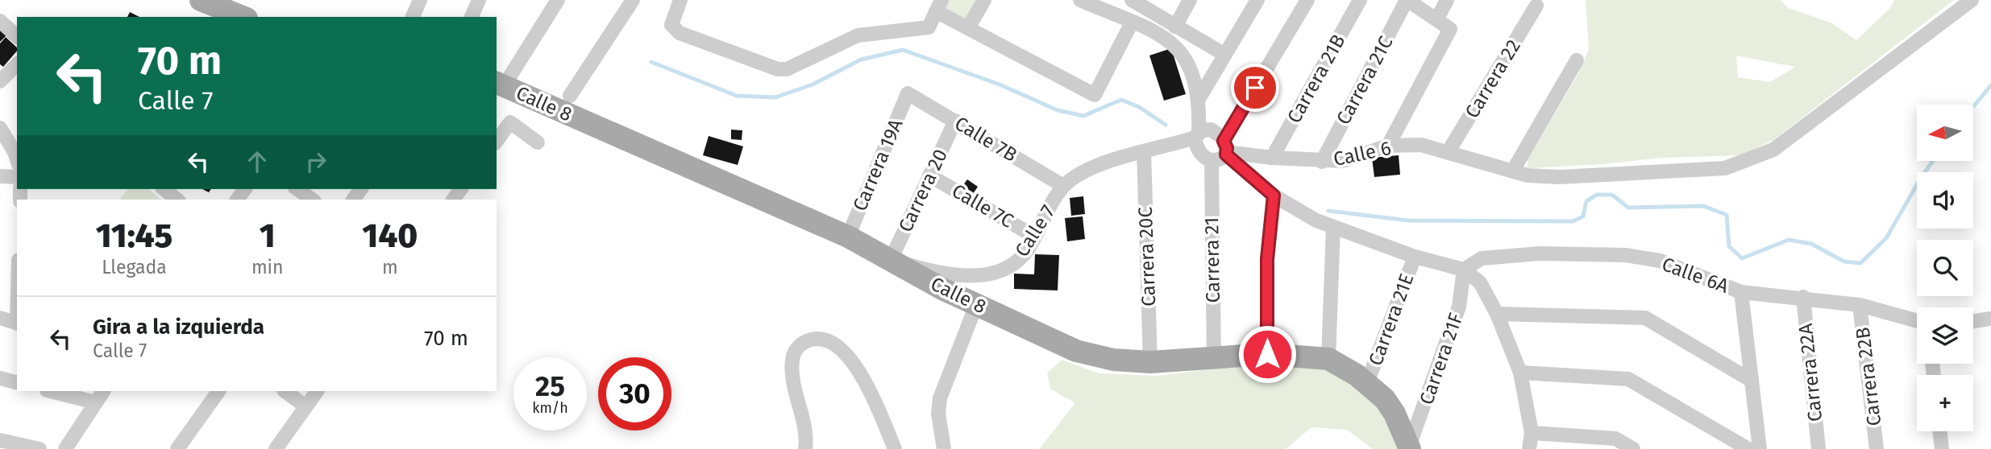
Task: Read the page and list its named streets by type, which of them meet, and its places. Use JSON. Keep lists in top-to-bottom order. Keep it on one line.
{"streets":{"main road":["Calle 8"],"street":["Carrera 21B","Carrera 22","Carrera 21C","Calle 7B","Calle 6","Carrera 19A","Carrera 20","Calle 7C","Calle 7","Carrera 20C","Carrera 21","Calle 6A","Carrera 21E","Carrera 21F","Carrera 22A","Carrera 22B"]},"crossings":[["Carrera 21B","Calle 6"],["Carrera 22","Calle 6"],["Carrera 21C","Calle 6"],["Calle 8","Carrera 19A"],["Calle 8","Carrera 20"],["Calle 8","Calle 7"],["Calle 8","Carrera 20C"],["Calle 8","Carrera 21"],["Calle 8","Carrera 21E"],["Calle 8","Carrera 21F"],["Calle 7B","Carrera 19A"],["Calle 7B","Carrera 20"],["Calle 7B","Calle 7"],["Calle 6","Calle 7"],["Carrera 20","Calle 7C"],["Carrera 20","Calle 7"],["Calle 7C","Calle 7"],["Calle 7","Carrera 20C"],["Calle 6A","Carrera 21F"],["Calle 6A","Carrera 22A"],["Calle 6A","Carrera 22B"]],"north":"left","page":{"turn":["70 m","Calle 7"],"map_buttons":"+","eta":["11:45","Llegada","1","min","140","m"],"list":[{"name":"Gira a la izquierda","note":"Calle 7","value":"70 m"}],"speed":"25 km/h","limit":"30"}}
